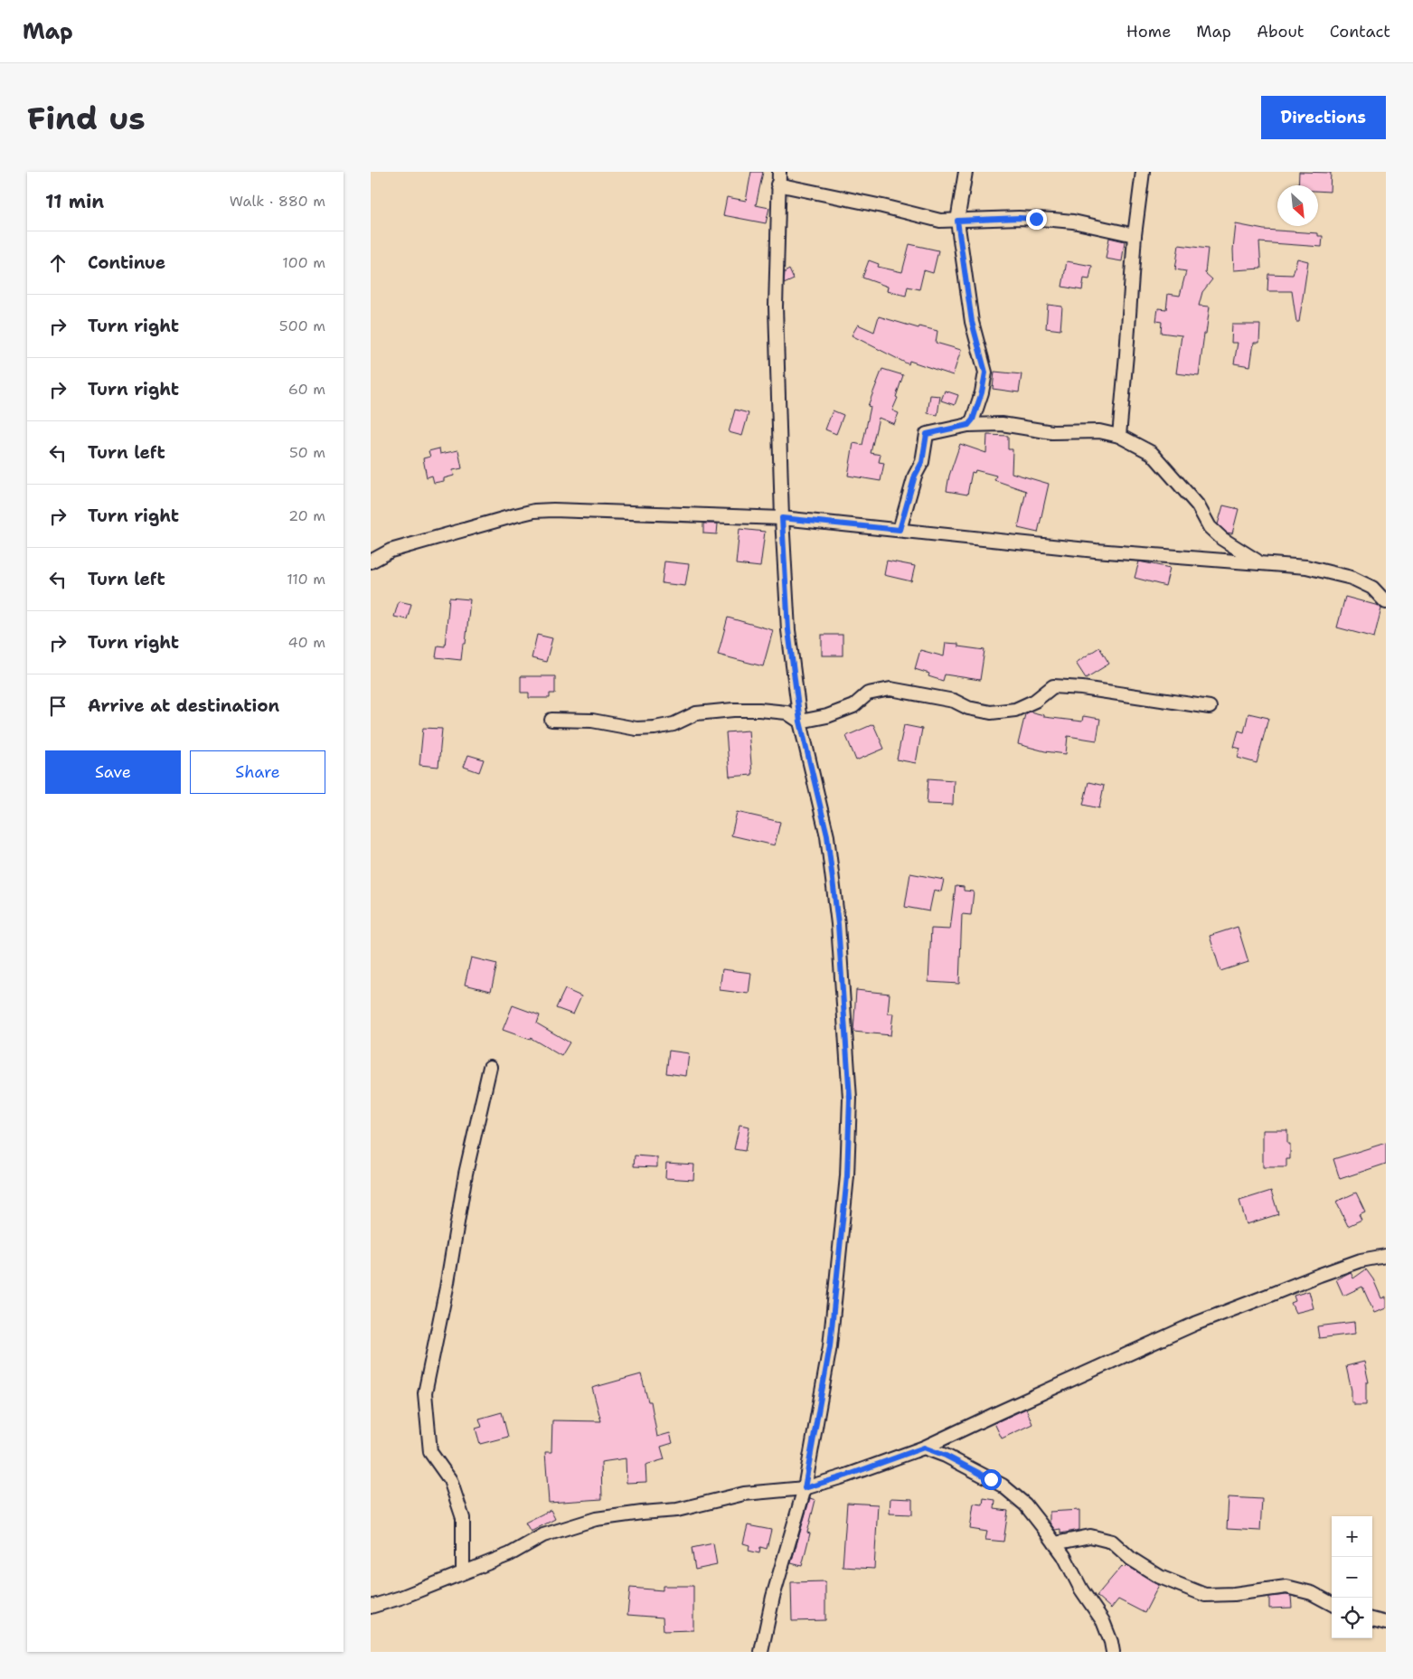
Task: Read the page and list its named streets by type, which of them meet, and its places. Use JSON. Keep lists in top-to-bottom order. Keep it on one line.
{"north":"bottom right","page":{"header":"Map","nav":["Home","Map","About","Contact"],"buttons":["Directions",["Save","Share"]],"title":"Find us","heading":["11 min","Walk · 880 m"],"list":[["Continue","100 m"],["Turn right","500 m"],["Turn right","60 m"],["Turn left","50 m"],["Turn right","20 m"],["Turn left","110 m"],["Turn right","40 m"],"Arrive at destination"],"map_buttons":["+","−"]}}
